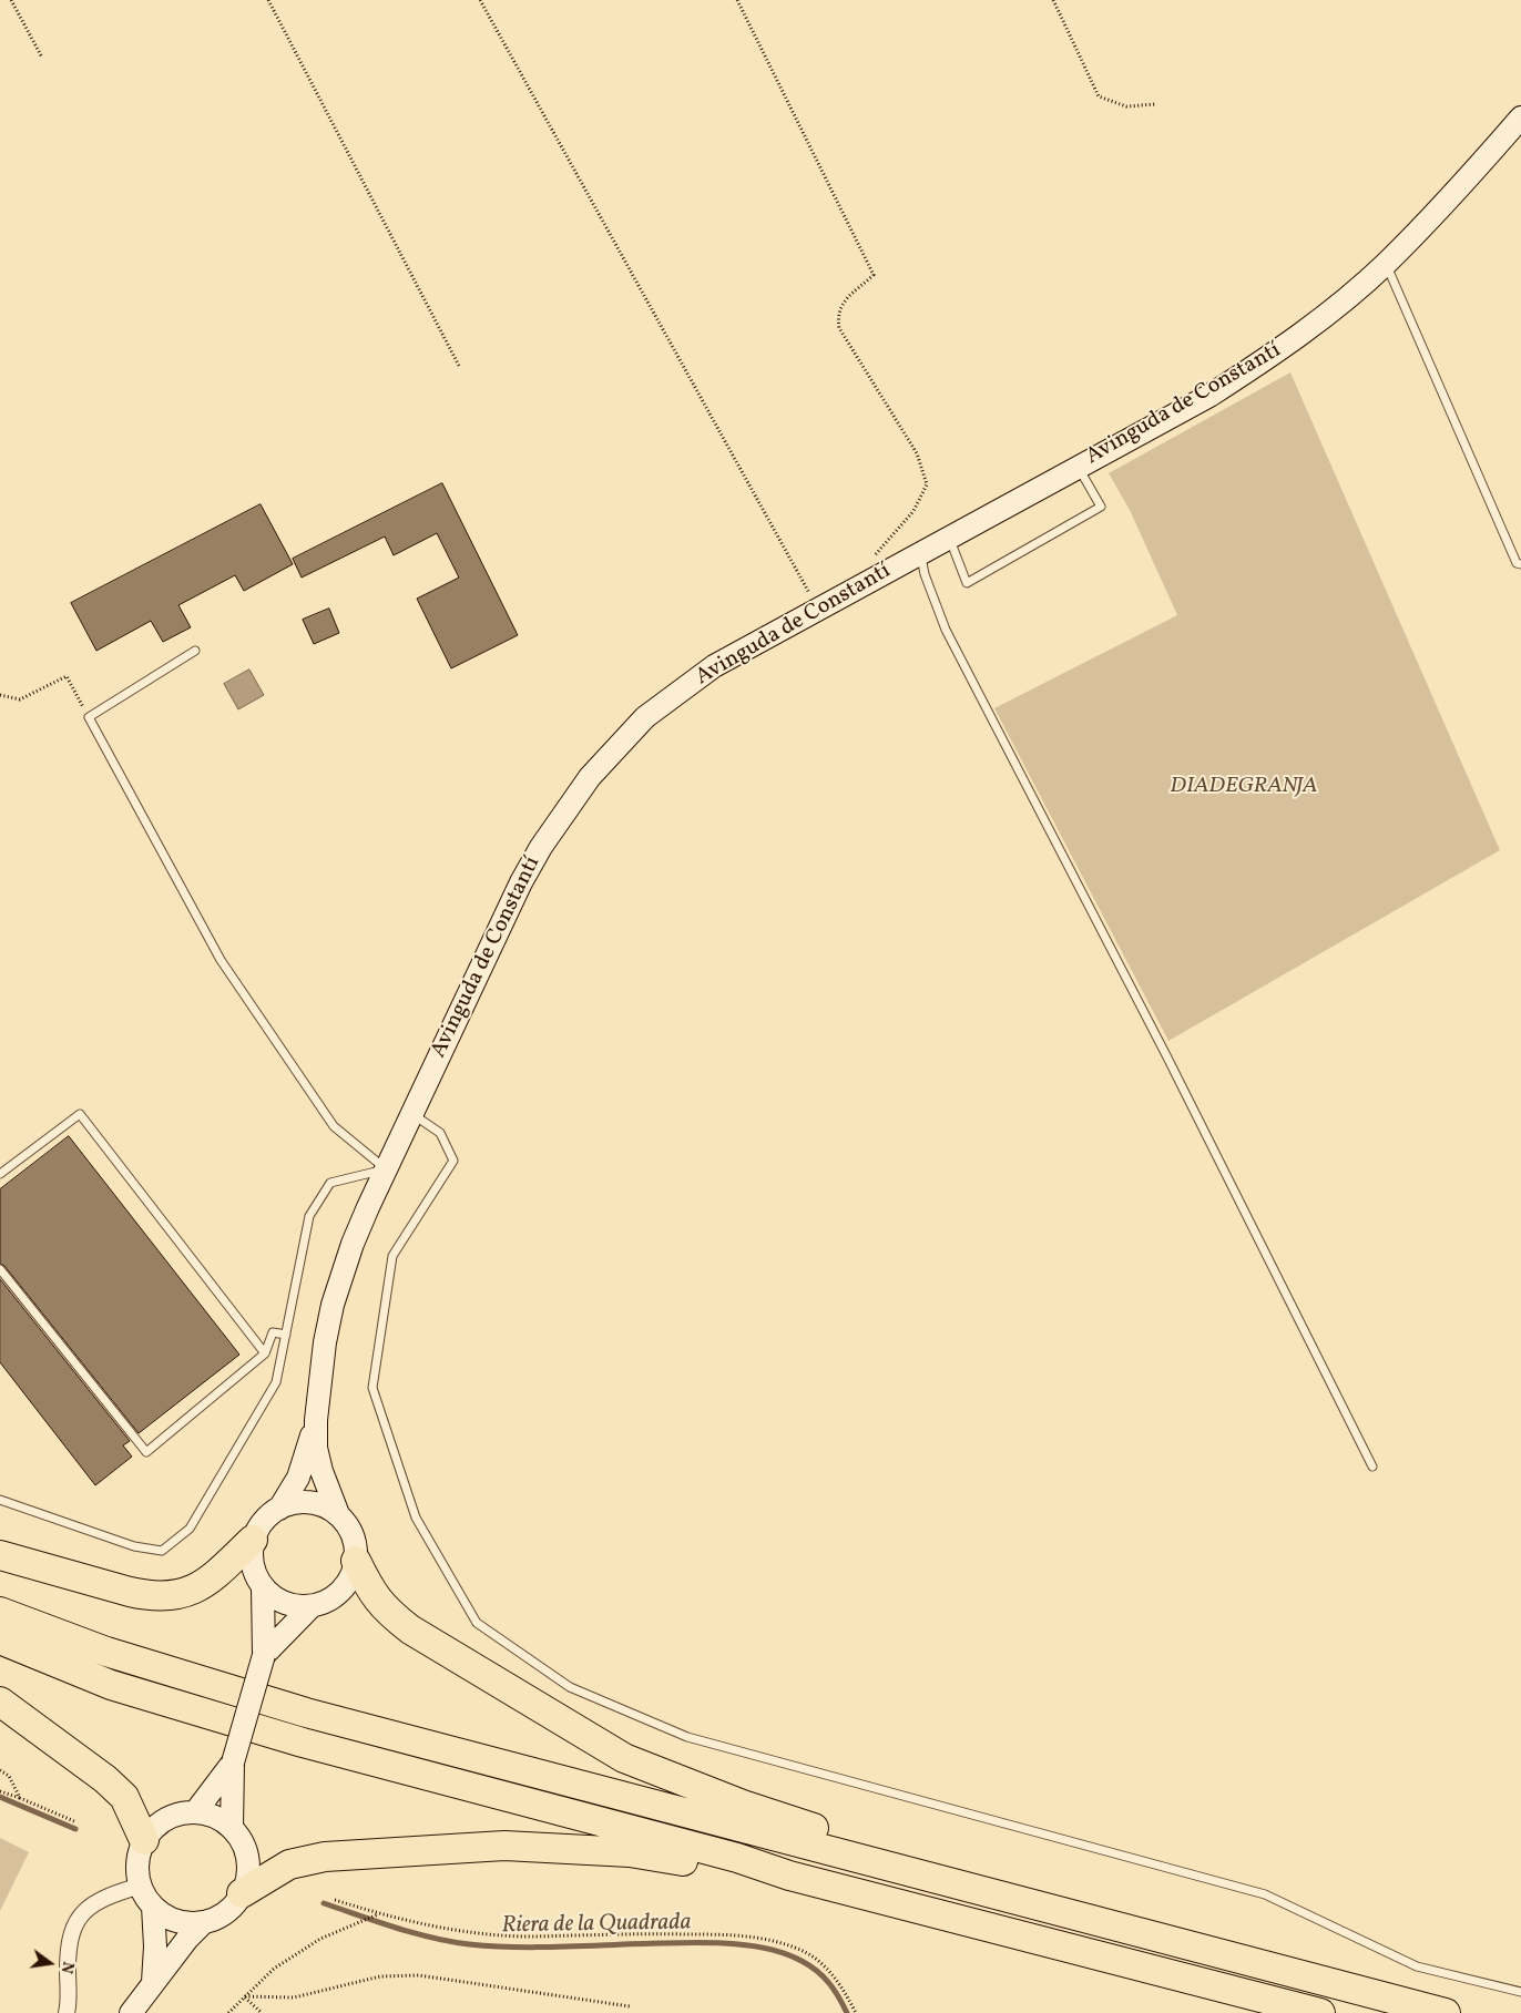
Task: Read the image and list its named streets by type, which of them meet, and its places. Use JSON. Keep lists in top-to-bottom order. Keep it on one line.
{"streets":{"main road":["Avinguda de Constantí"]},"water":["Riera de la Quadrada"],"parks":["DIADEGRANJA"],"north":"right"}
